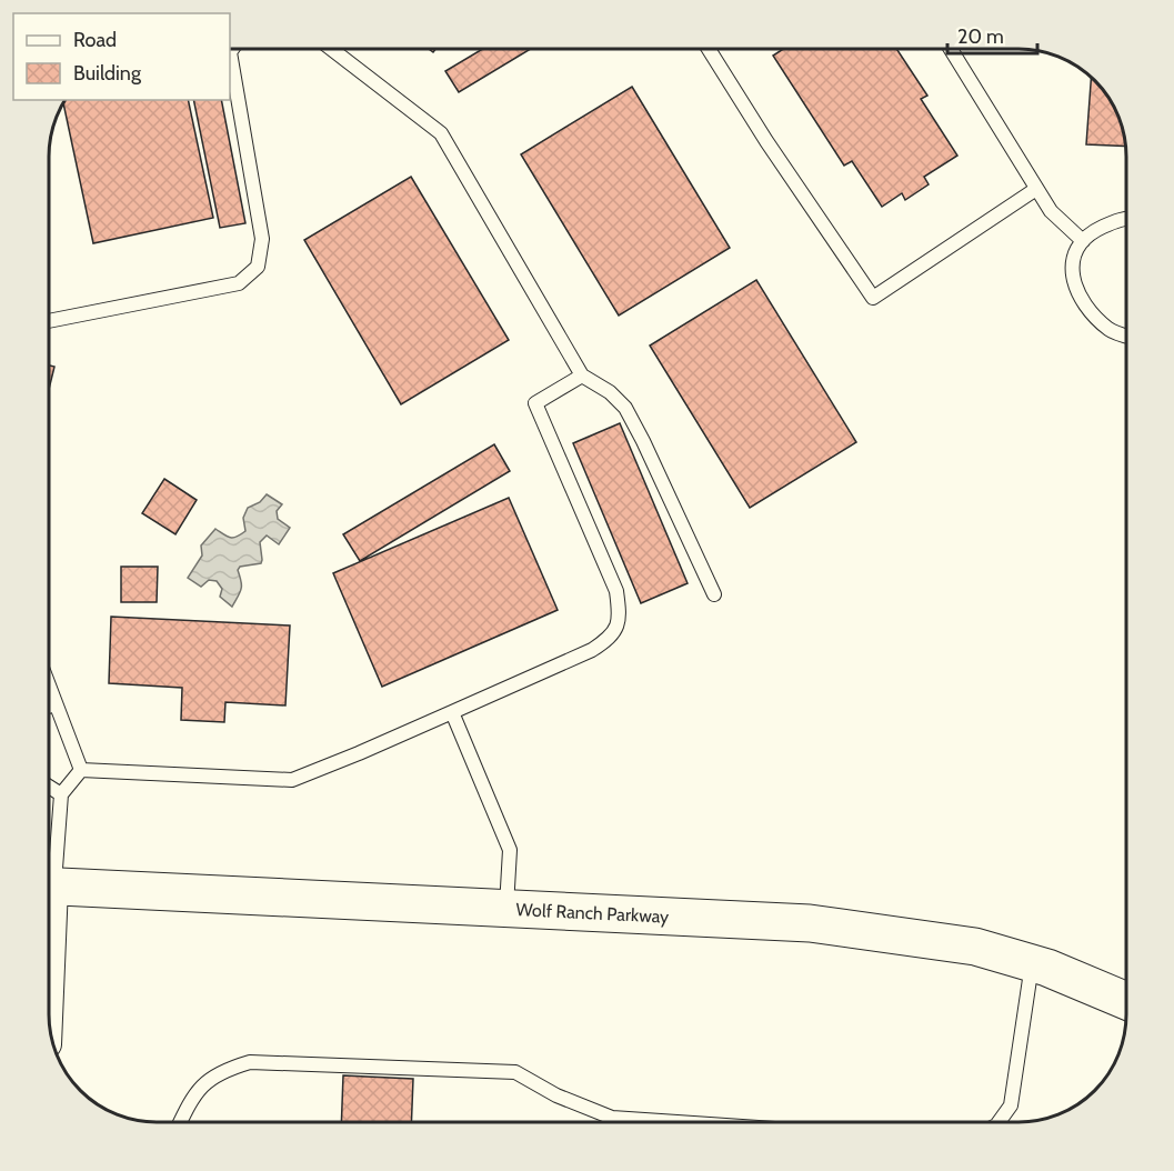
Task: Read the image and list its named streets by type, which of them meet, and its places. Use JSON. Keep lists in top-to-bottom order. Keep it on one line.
{"streets":{"street":["Wolf Ranch Parkway"]},"legend":["Road","Building"],"scale_bar":"20 m"}
